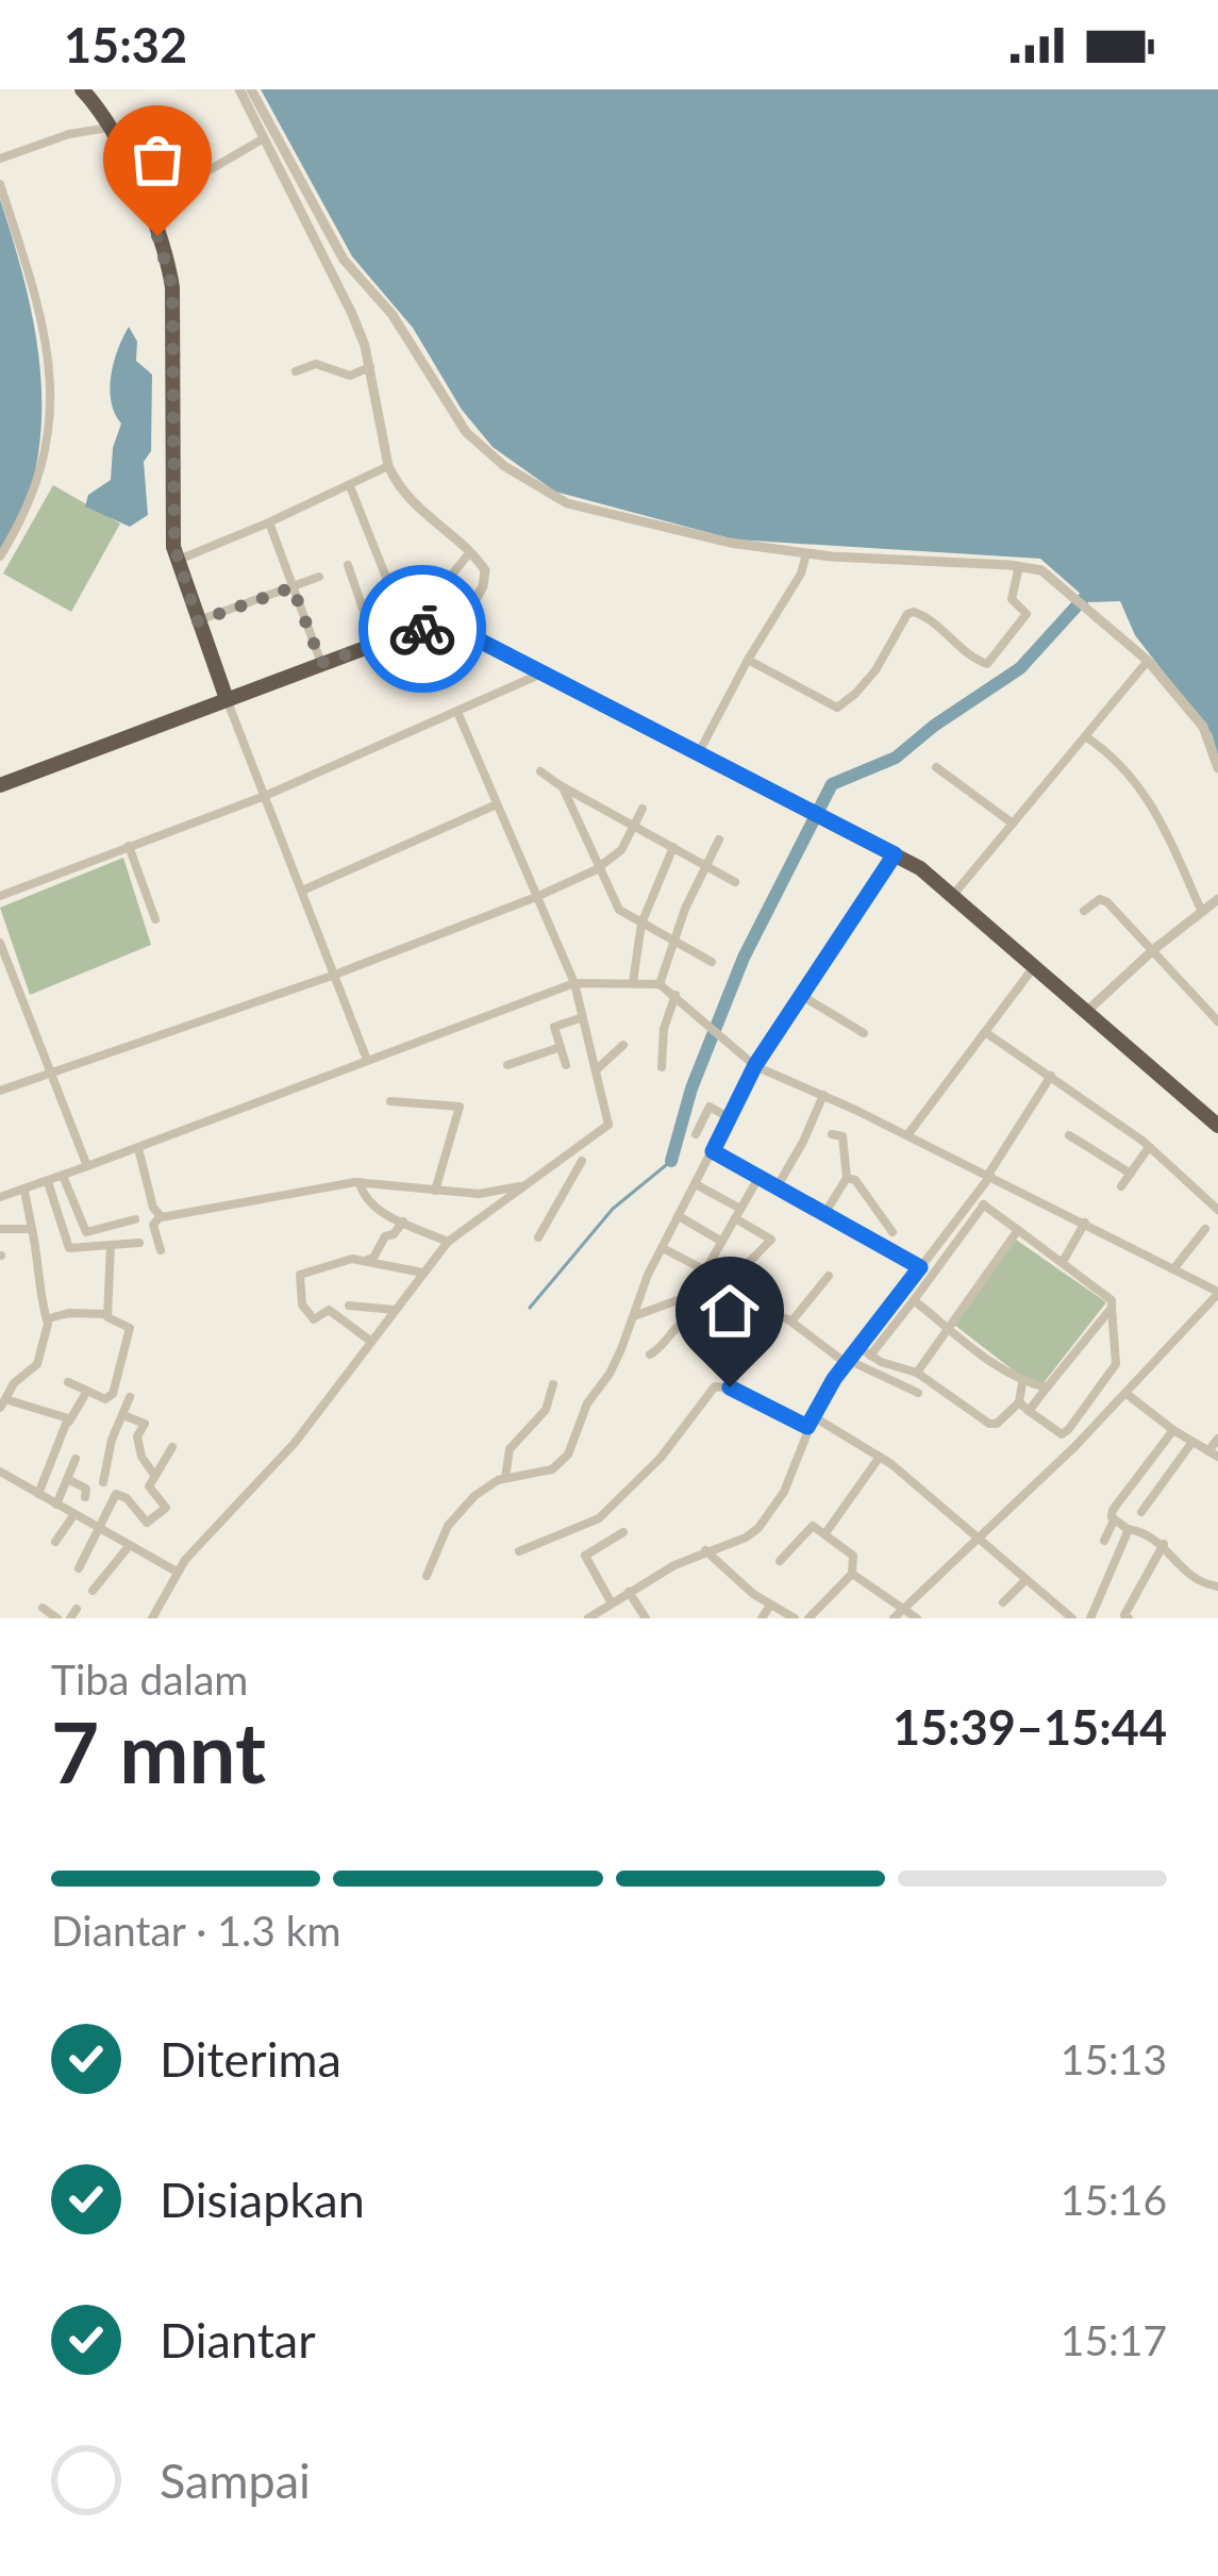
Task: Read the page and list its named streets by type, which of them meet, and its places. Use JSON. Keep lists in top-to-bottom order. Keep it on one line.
{"page":{"status":"15:32","heading":["7 mnt","Tiba dalam","15:39–15:44"],"bar":"Diantar · 1.3 km","list":[["Diterima","15:13"],["Disiapkan","15:16"],["Diantar","15:17"],"Sampai"]}}
